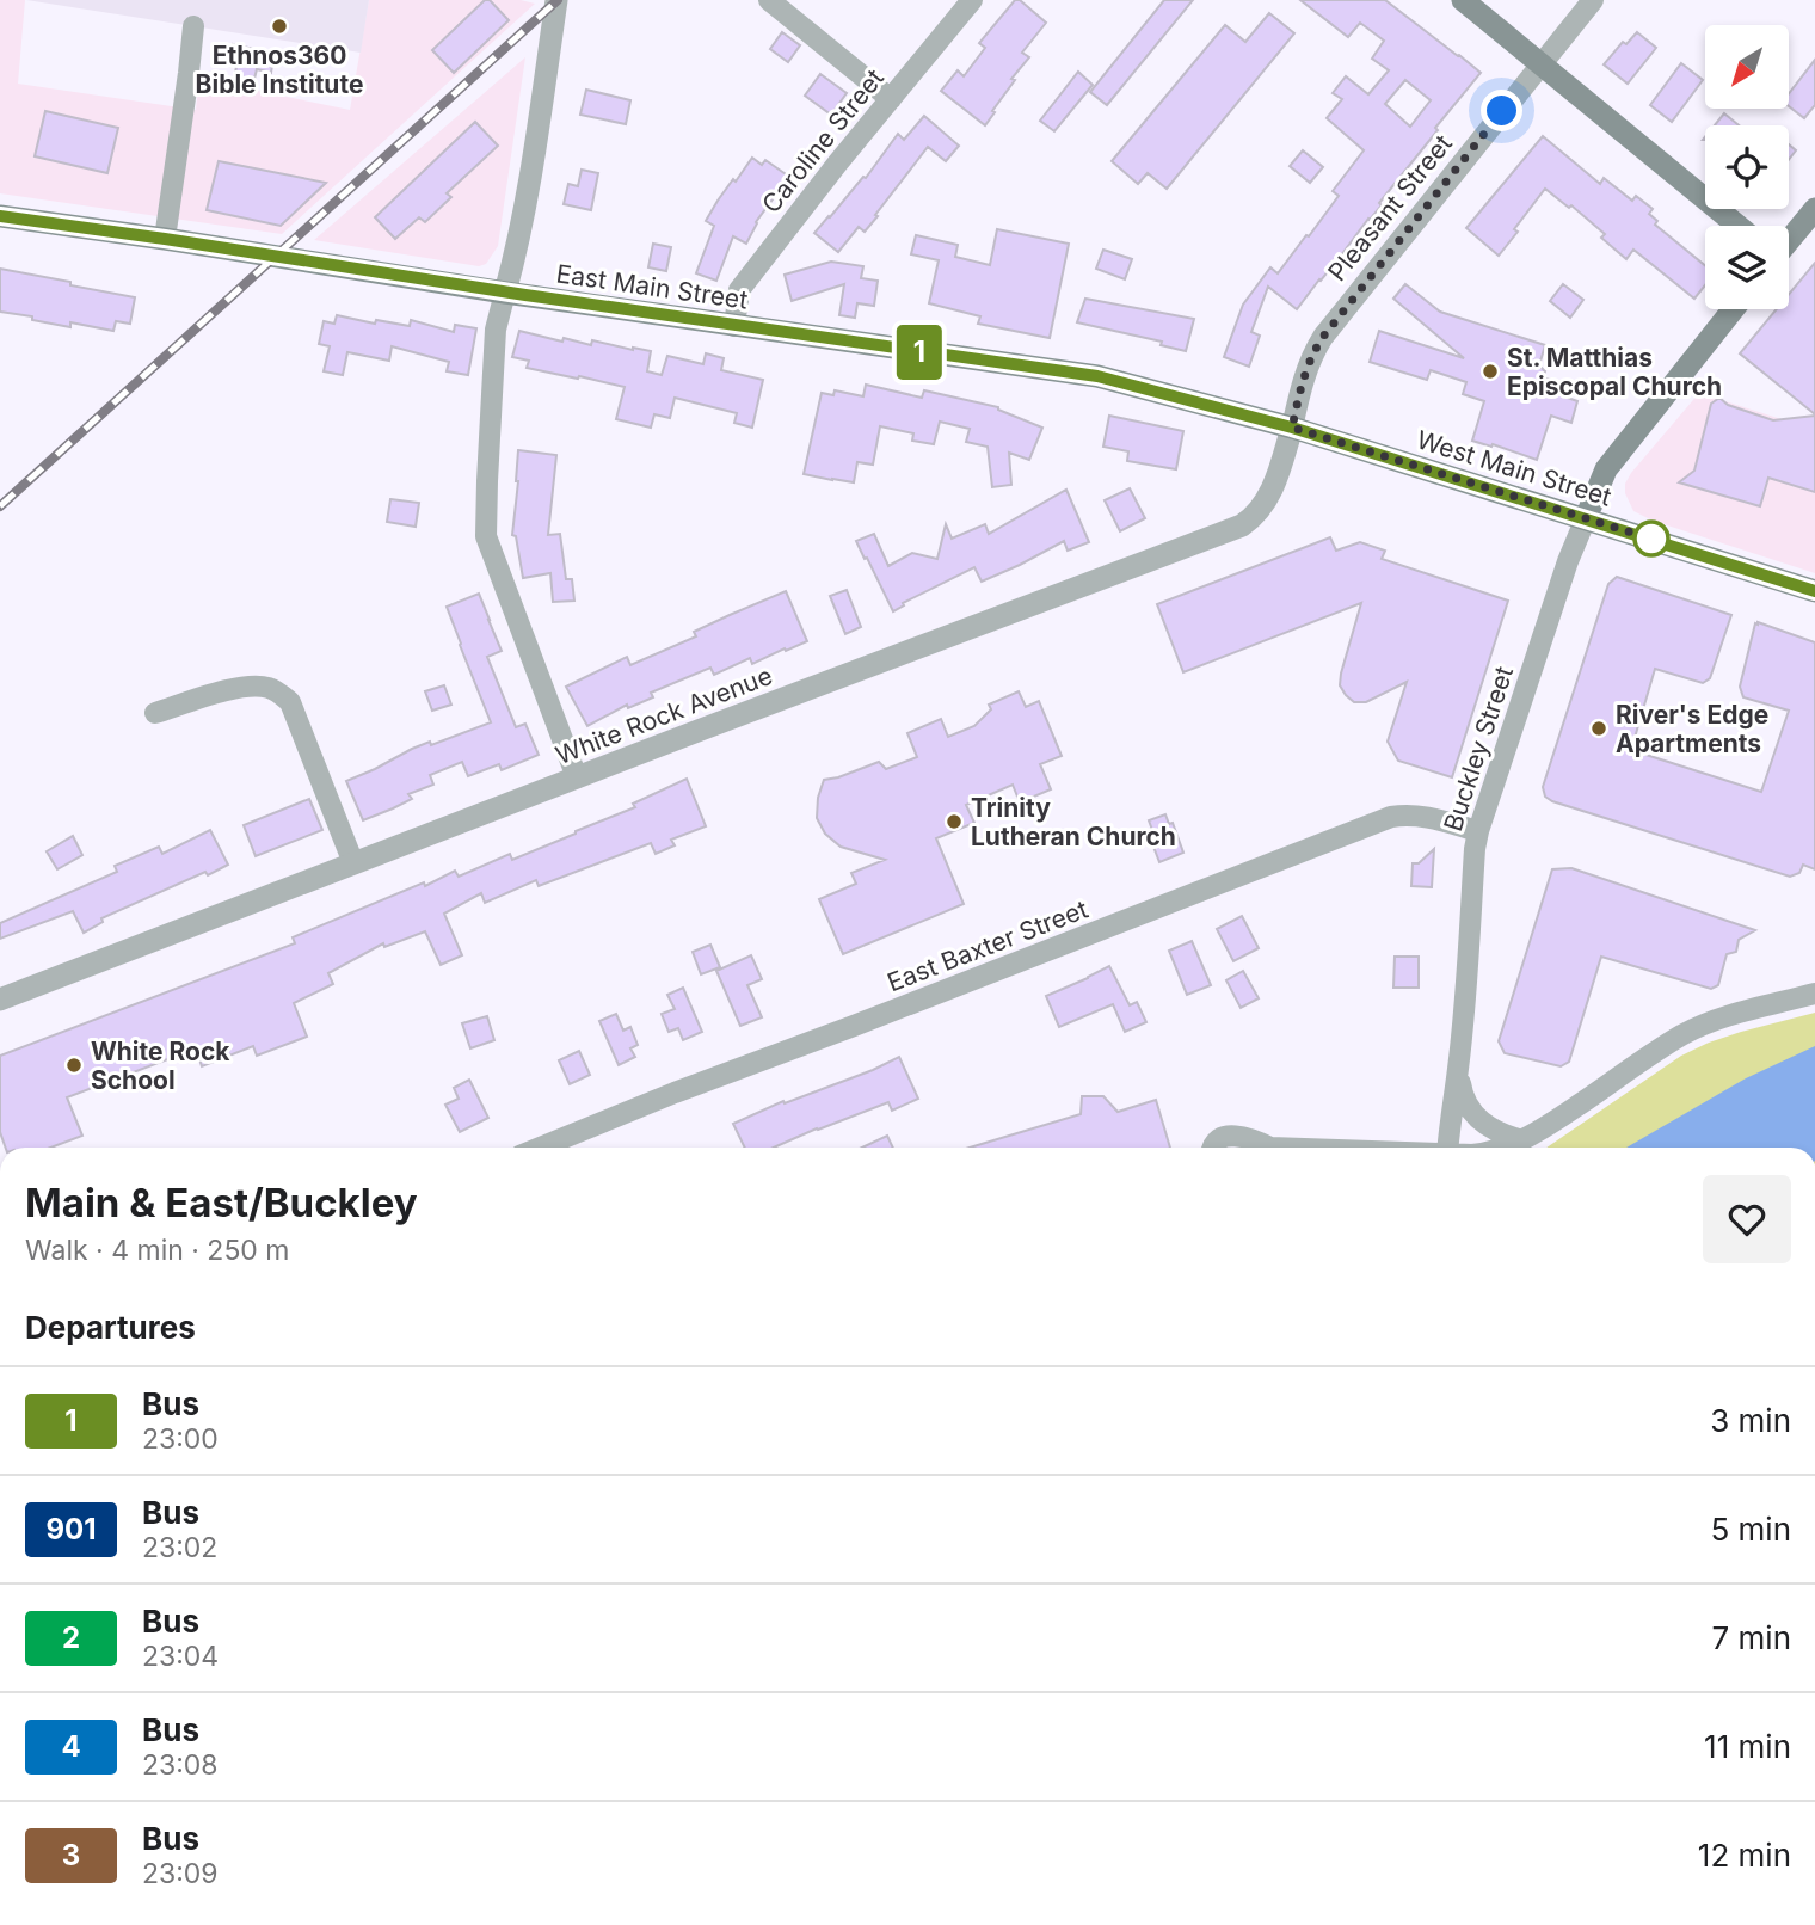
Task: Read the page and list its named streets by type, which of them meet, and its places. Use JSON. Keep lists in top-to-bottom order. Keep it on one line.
{"streets":{"main road":["East Main Street","West Main Street"],"street":["Caroline Street","Pleasant Street","White Rock Avenue","Buckley Street","East Baxter Street"]},"crossings":[["Caroline Street","East Main Street"],["Pleasant Street","East Main Street"],["Pleasant Street","West Main Street"],["Pleasant Street","White Rock Avenue"],["East Main Street","West Main Street"],["East Main Street","White Rock Avenue"],["West Main Street","White Rock Avenue"],["West Main Street","Buckley Street"],["Buckley Street","East Baxter Street"]],"places":["Ethnos360 Bible Institute","St. Matthias Episcopal Church","River's Edge Apartments","Trinity Lutheran Church","White Rock School"],"lines":["bus line 1"],"north":"bottom left","page":{"on_map":"1","heading":[["Main & East/Buckley","Walk · 4 min · 250 m"],"Departures"],"list":[{"mark":"1","name":"Bus","note":"23:00","value":"3 min"},{"mark":"901","name":"Bus","note":"23:02","value":"5 min"},{"mark":"2","name":"Bus","note":"23:04","value":"7 min"},{"mark":"4","name":"Bus","note":"23:08","value":"11 min"},{"mark":"3","name":"Bus","note":"23:09","value":"12 min"}]}}
